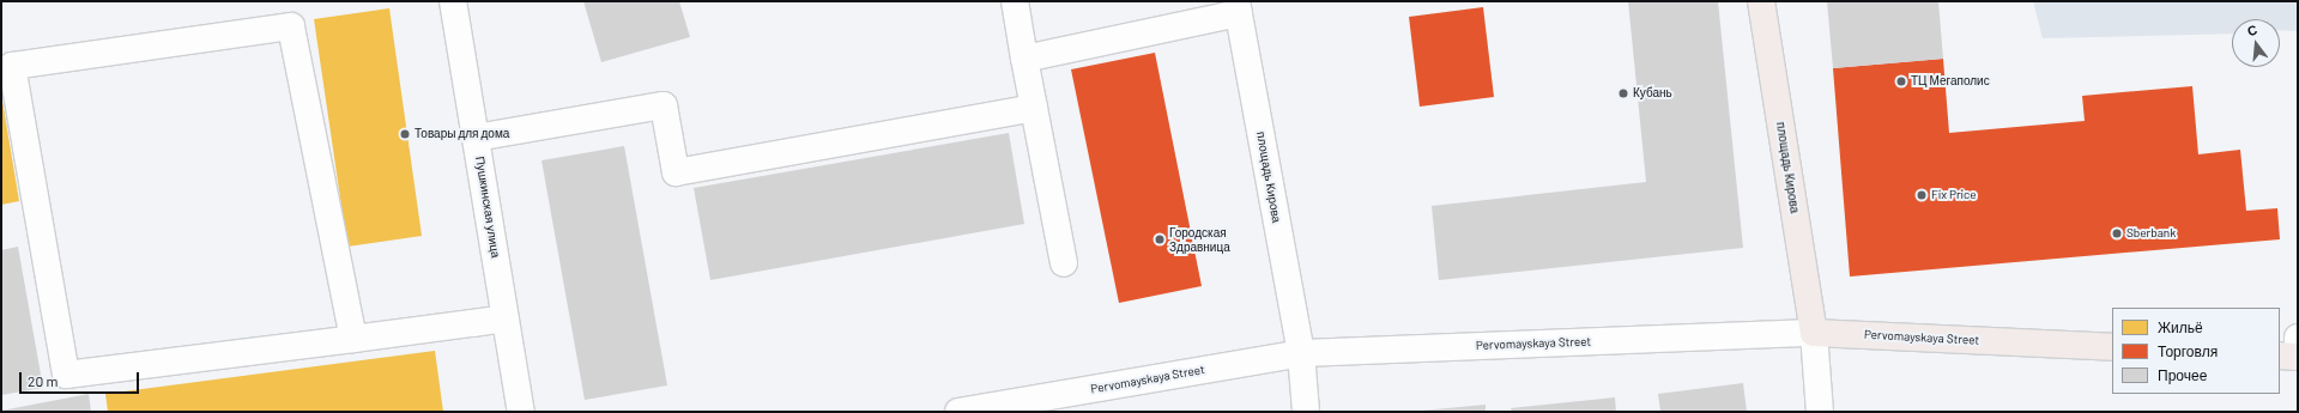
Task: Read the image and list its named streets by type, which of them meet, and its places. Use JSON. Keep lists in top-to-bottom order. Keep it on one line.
{"streets":{"main road":["площадь Кирова","Pervomayskaya Street"],"street":["Пушкинская улица"]},"crossings":[["площадь Кирова","Pervomayskaya Street"]],"places":["ТЦ Мегаполис","Кубань","Товары для дома","Fix Price","Sberbank","Городская Здравница"],"legend":["Жильё","Торговля","Прочее"],"scale_bar":"20 m","north":"top"}
